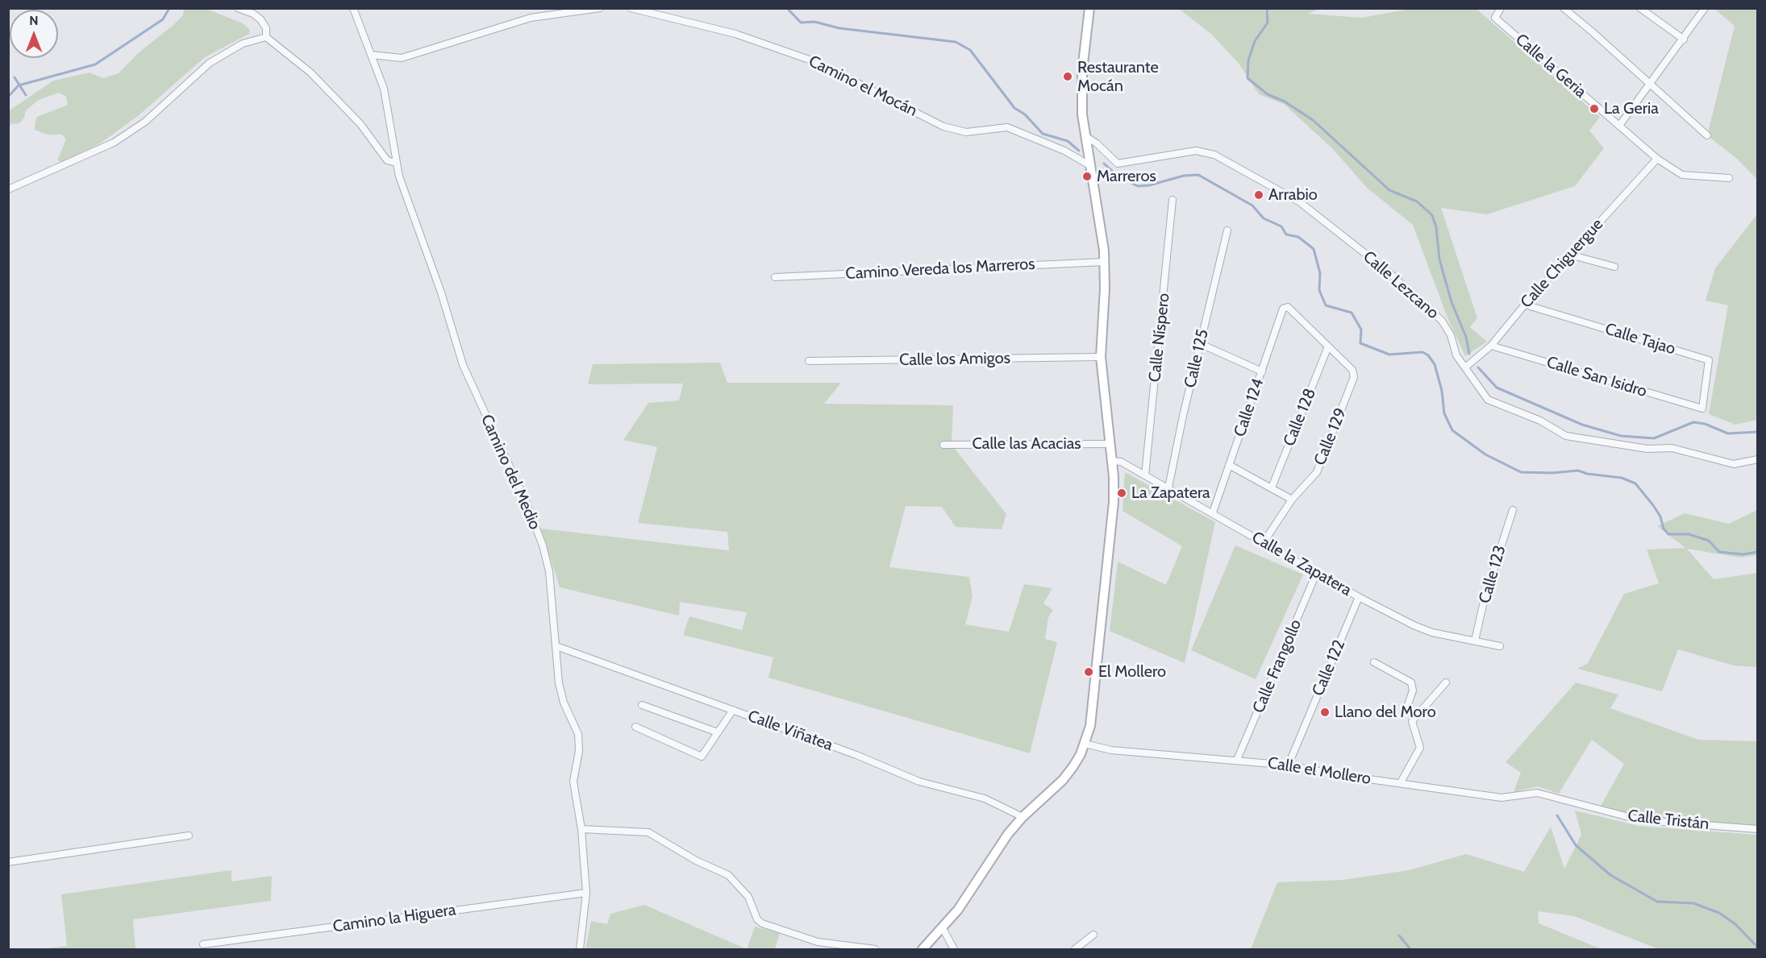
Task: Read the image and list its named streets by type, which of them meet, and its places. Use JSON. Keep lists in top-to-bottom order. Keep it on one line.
{"streets":{"street":["Calle la Geria","Camino el Mocán","Calle Chiguergue","Camino Vereda los Marreros","Calle Lezcano","Calle Níspero","Calle Tajao","Calle 125","Calle los Amigos","Calle San Isidro","Calle 124","Calle 128","Calle 129","Calle las Acacias","Camino del Medio","Calle la Zapatera","Calle 123","Calle Frangollo","Calle 122","Calle Viñatea","Calle el Mollero","Calle Tristán","Camino la Higuera"]},"crossings":[["Calle la Geria","Calle Chiguergue"],["Calle Chiguergue","Calle Lezcano"],["Calle Chiguergue","Calle Tajao"],["Calle Chiguergue","Calle San Isidro"],["Calle Níspero","Calle la Zapatera"],["Calle Tajao","Calle San Isidro"],["Calle 125","Calle la Zapatera"],["Calle 124","Calle 128"],["Calle 124","Calle 129"],["Calle 124","Calle la Zapatera"],["Calle 128","Calle 129"],["Calle 129","Calle la Zapatera"],["Camino del Medio","Calle Viñatea"],["Camino del Medio","Camino la Higuera"],["Calle la Zapatera","Calle 123"],["Calle la Zapatera","Calle Frangollo"],["Calle la Zapatera","Calle 122"],["Calle Frangollo","Calle el Mollero"],["Calle 122","Calle el Mollero"],["Calle el Mollero","Calle Tristán"]],"places":["Restaurante Mocán","La Geria","Marreros","Arrabio","La Zapatera","El Mollero","Llano del Moro"],"north":"top"}
